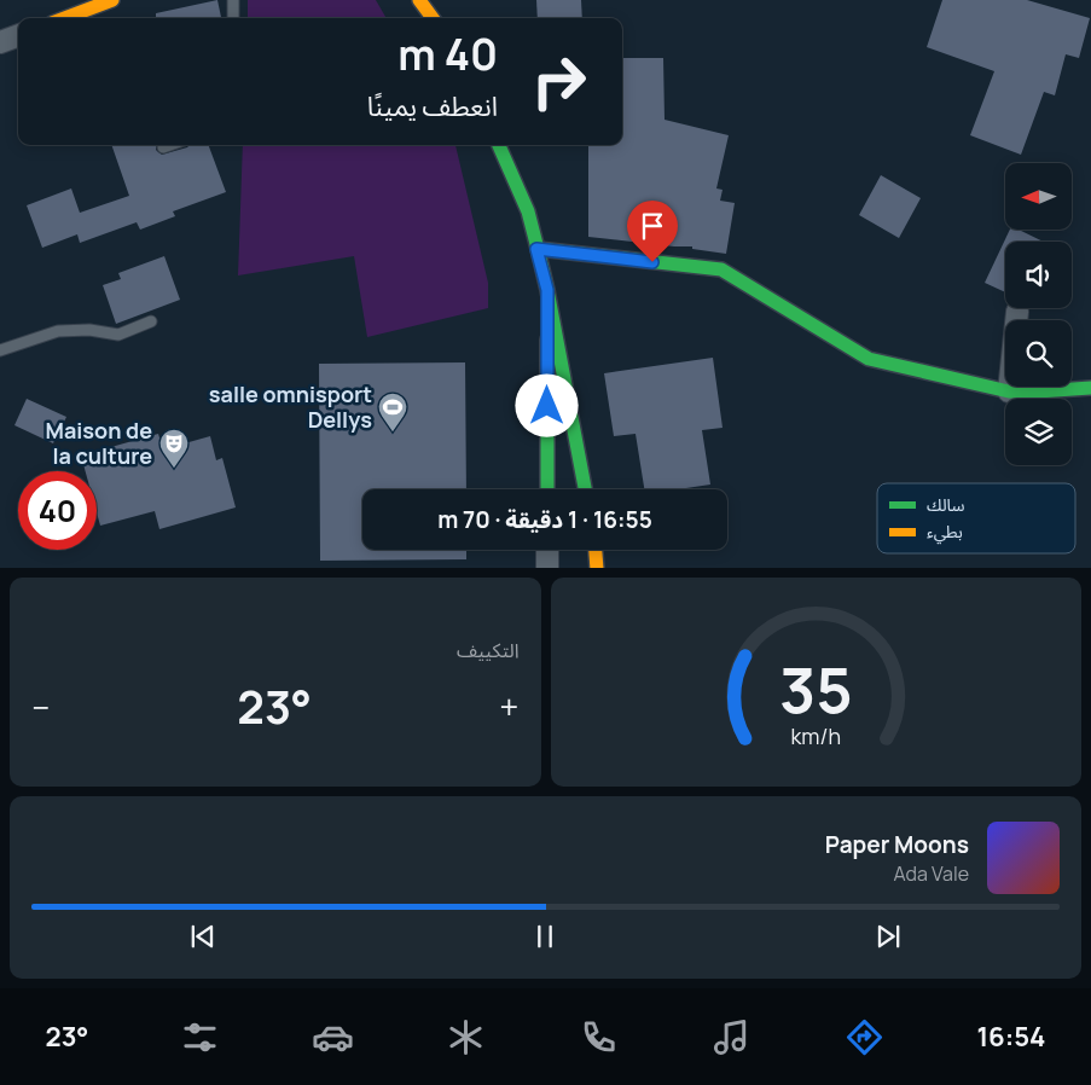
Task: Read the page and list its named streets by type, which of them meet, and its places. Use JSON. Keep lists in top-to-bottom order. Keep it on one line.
{"places":{"sports":["salle omnisport Dellys"],"theatre":["Maison de la culture"]},"legend":["سالك","بطيء"],"north":"left","page":{"turn":["40 m","انعطف يمينًا"],"limit":"40","trip":"16:55 · 1 دقيقة · 70 m","tile":"التكييف","heat":["−","23°","+"],"song":["Paper Moons","Ada Vale"],"tabs":["16:54","23°"],"gauge":["35","km/h"]}}
